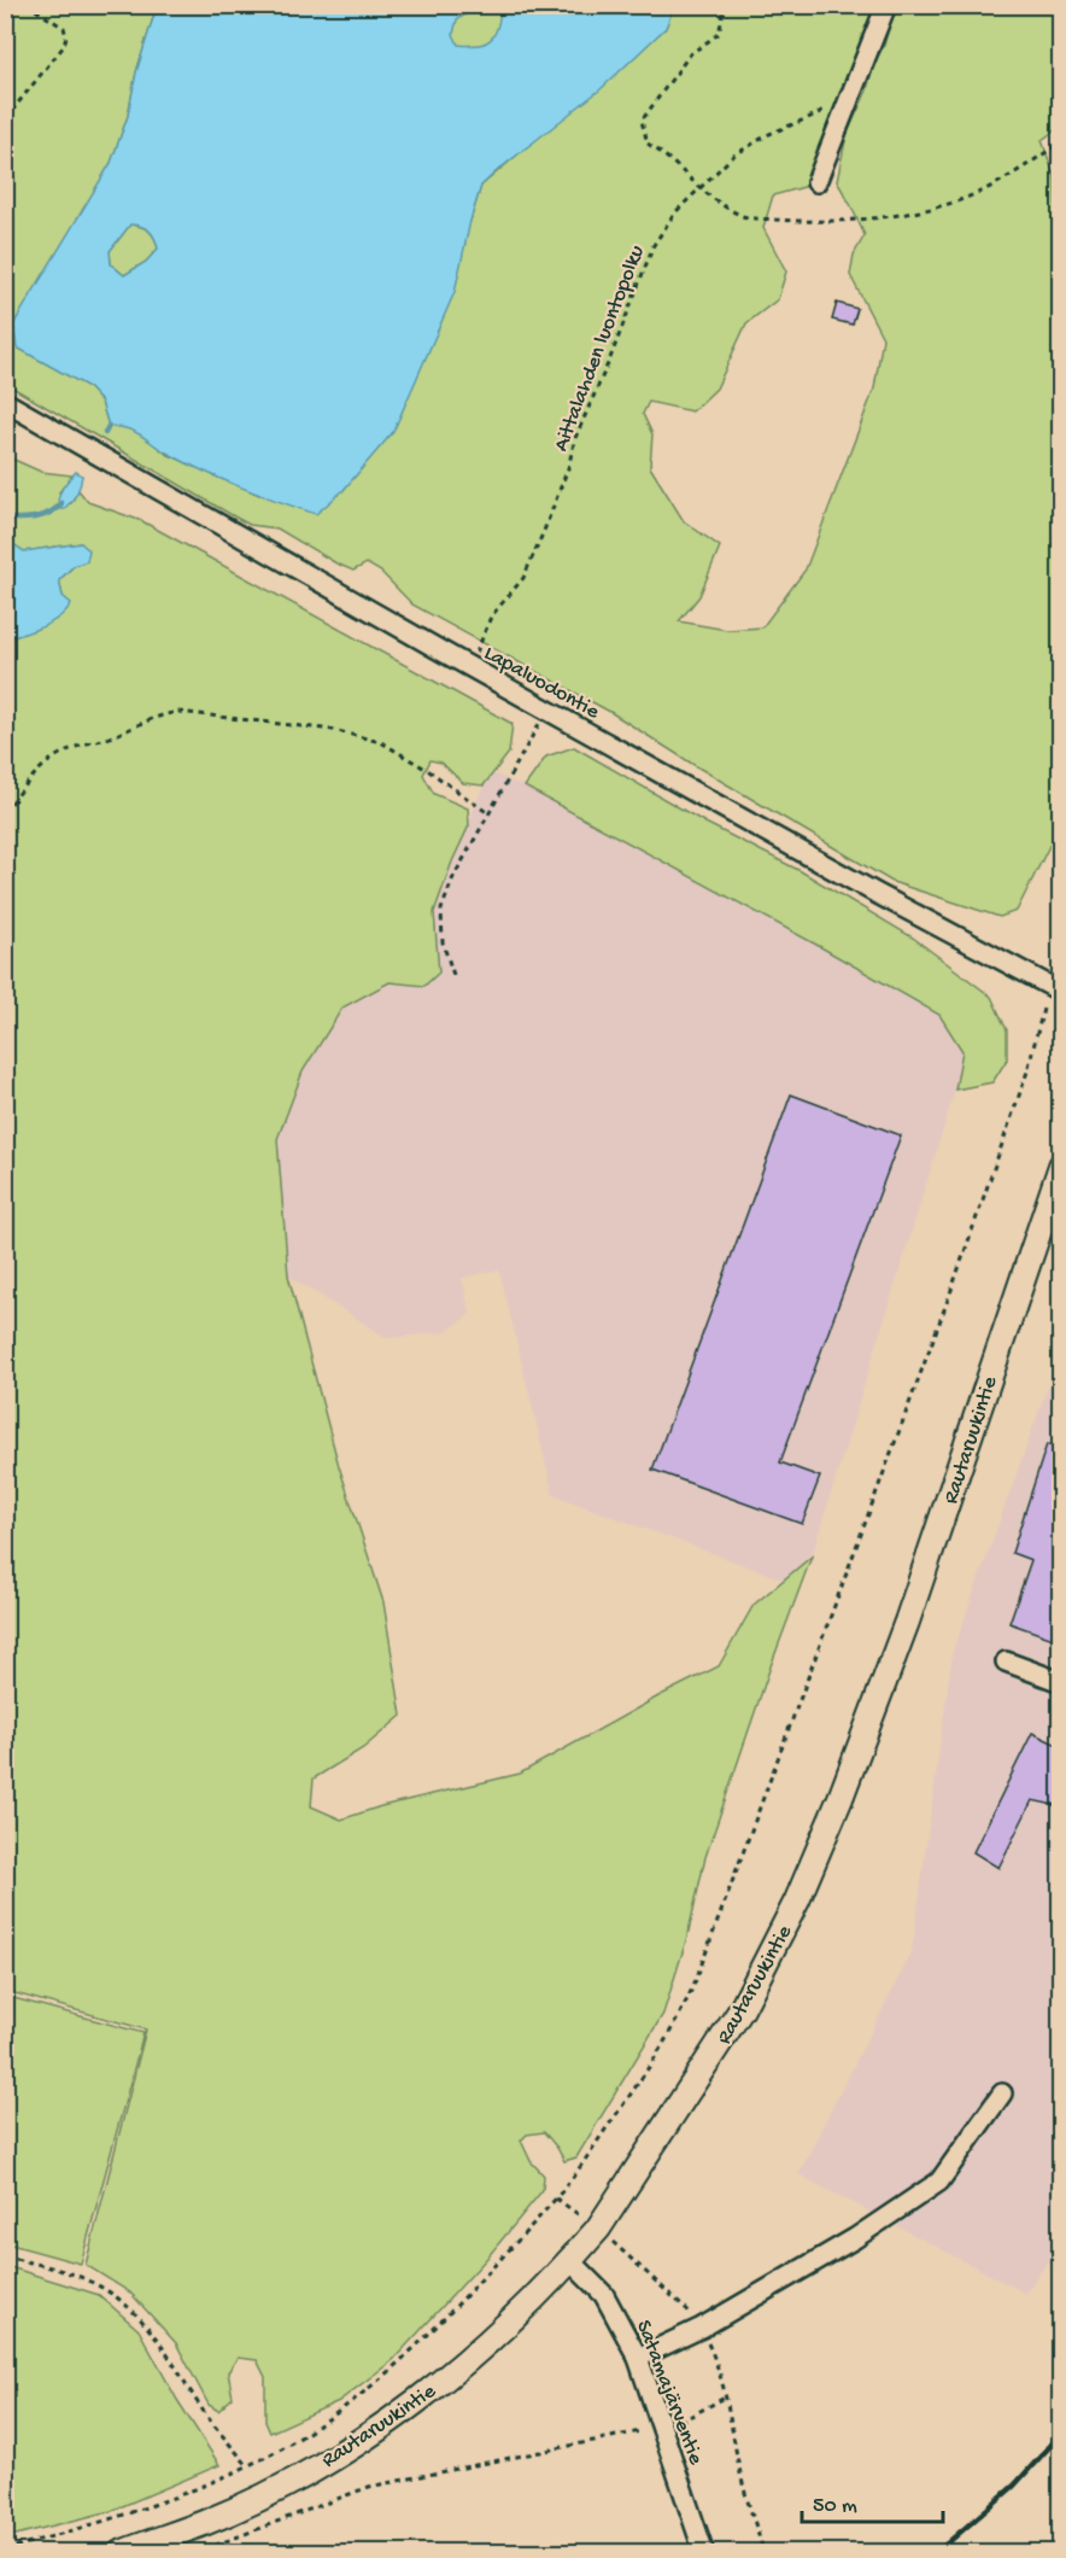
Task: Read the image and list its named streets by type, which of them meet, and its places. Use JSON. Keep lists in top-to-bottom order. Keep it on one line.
{"streets":{"main road":["Rautaruukintie"],"street":["Lapaluodontie","Satamajärventie"],"path":["Aittalahden luontopolku"]},"crossings":[["Aittalahden luontopolku","Lapaluodontie"],["Rautaruukintie","Satamajärventie"]],"scale_bar":"50 m"}
